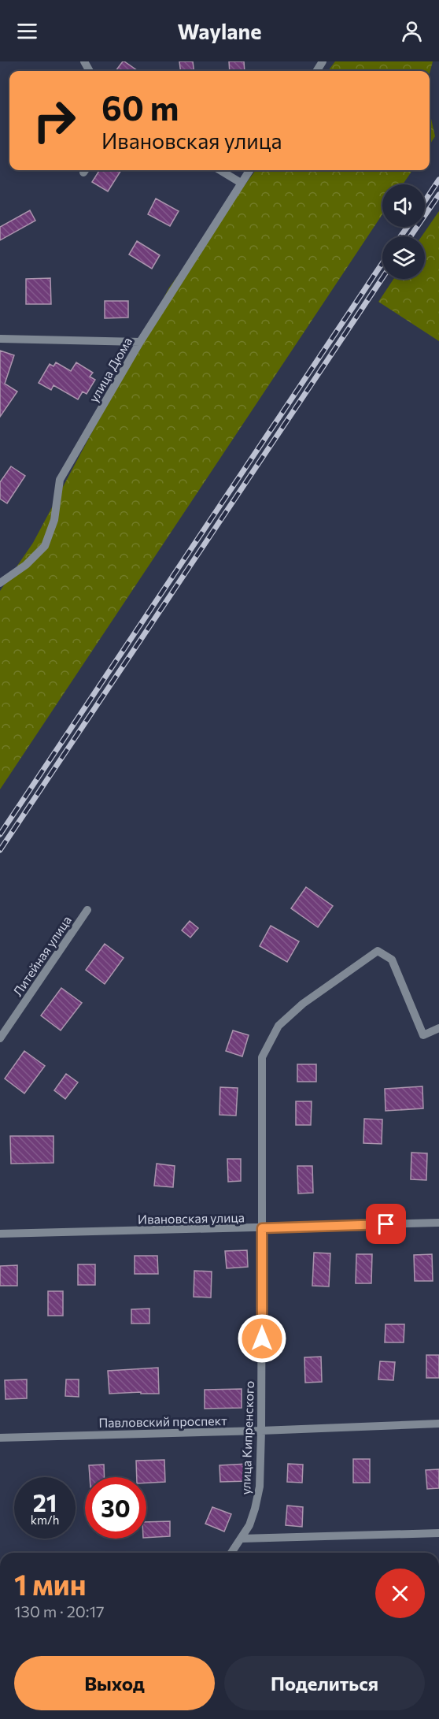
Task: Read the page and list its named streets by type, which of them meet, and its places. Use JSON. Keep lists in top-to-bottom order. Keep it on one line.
{"streets":{"street":["улица Дюма","Литейная улица","Ивановская улица","Павловский проспект","улица Кипренского"]},"crossings":[["Ивановская улица","улица Кипренского"],["Павловский проспект","улица Кипренского"]],"page":{"header":"Waylane","turn":["60 m","Ивановская улица"],"speed":"21 km/h","limit":"30","heading":["1 мин","130 m · 20:17"],"buttons":["Выход","Поделиться"]}}
